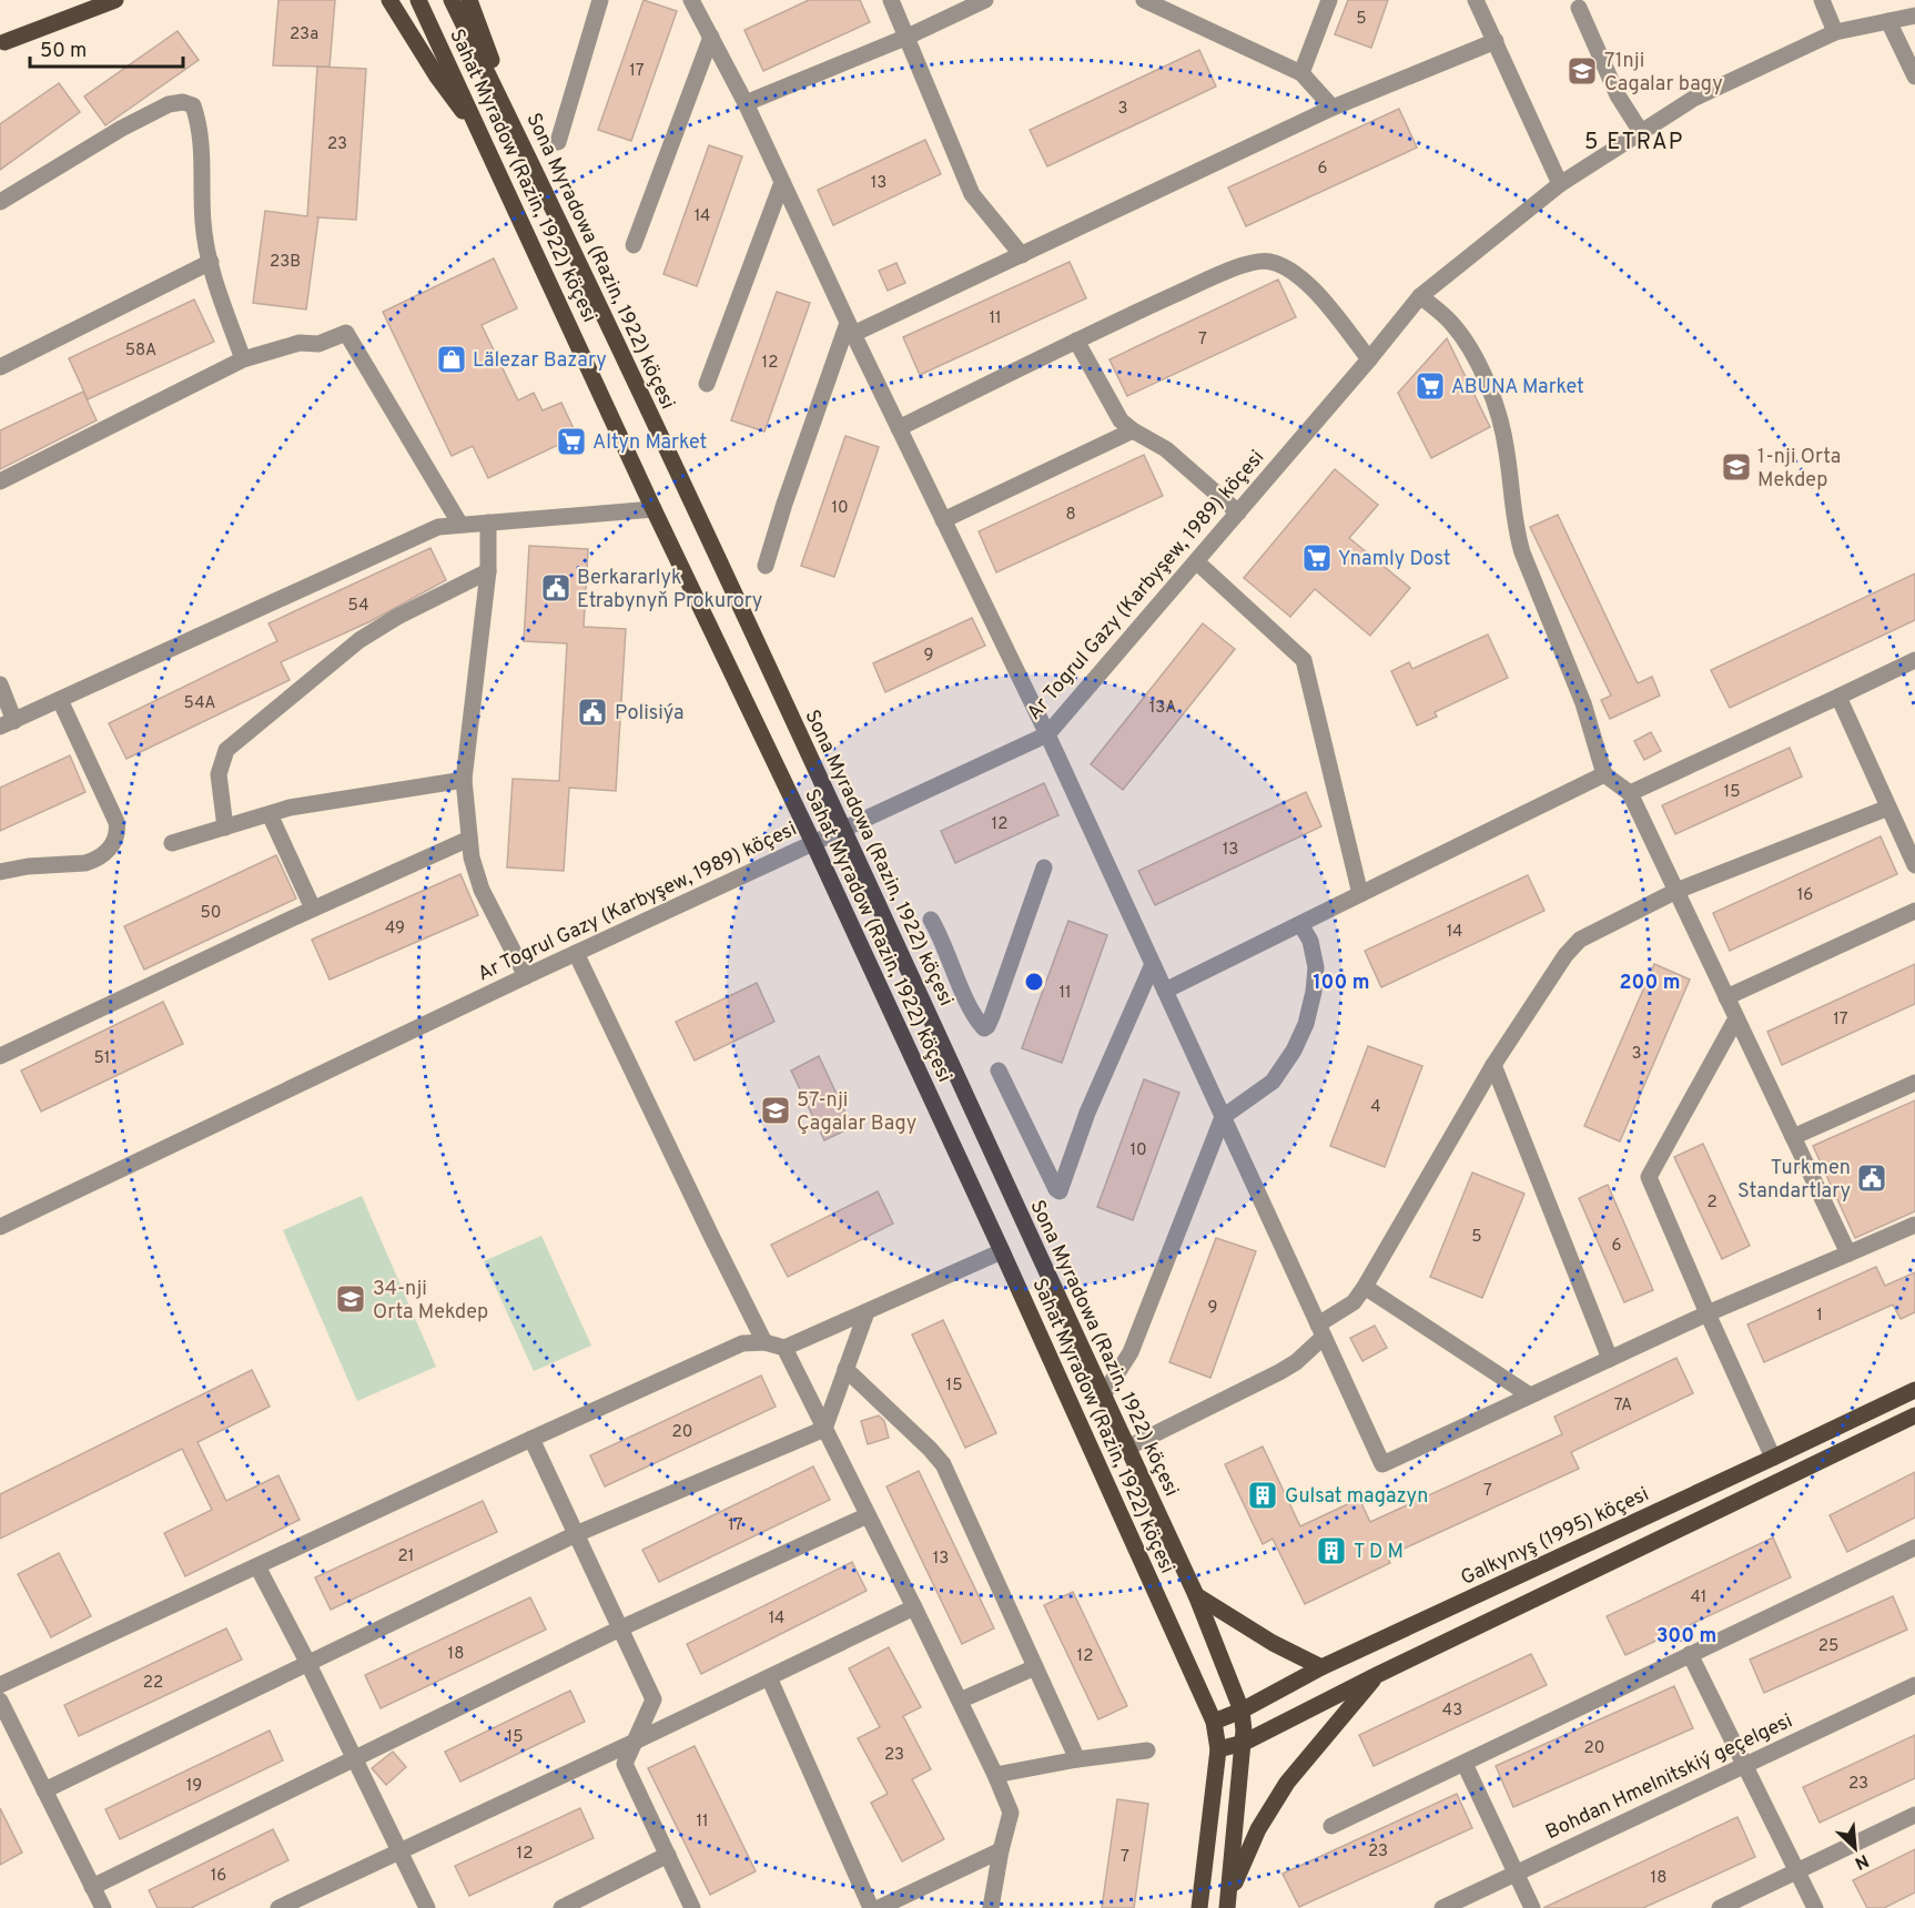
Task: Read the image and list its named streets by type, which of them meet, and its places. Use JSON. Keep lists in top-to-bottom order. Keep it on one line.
{"streets":{"main road":["Sahat Myradow (Razin, 1922) köçesi","Sona Myradowa (Razin, 1922) köçesi","Galkynyş (1995) köçesi"],"street":["Ar Togrul Gazy (Karbyşew, 1989) köçesi","Bohdan Hmelnitskiý geçelgesi"]},"crossings":[["Sahat Myradow (Razin, 1922) köçesi","Ar Togrul Gazy (Karbyşew, 1989) köçesi"],["Sahat Myradow (Razin, 1922) köçesi","Galkynyş (1995) köçesi"],["Sona Myradowa (Razin, 1922) köçesi","Ar Togrul Gazy (Karbyşew, 1989) köçesi"],["Sona Myradowa (Razin, 1922) köçesi","Galkynyş (1995) köçesi"]],"districts":["5 ETRAP"],"places":{"school or university":["71nji Cagalar bagy","1-nji Orta Mekdep","57-nji Çagalar Bagy","34-nji Orta Mekdep"],"shop":["Lälezar Bazary"],"supermarket":["ABUNA Market","Altyn Market","Ynamly Dost"],"public building":["Berkararlyk Etrabynyň Prokurory","Polisiýa","Turkmen Standartlary"],"building":["Gulsat magazyn","T D M"]},"house_numbers":["5","23a","17","3","23","6","13","14","23B","11","7","58A","12","10","8","54","9","54A","13A","15","12","13","16","50","49","14","11","17","3","51","4","10","2","5","6","9","1","15","7A","20","7","17","21","13","41","14","25","18","12","22","43","15","20","23","23","19","11","23","12","7","16","18"],"scale_bar":"50 m","north":"bottom right","rings":["100 m","200 m","300 m"]}
